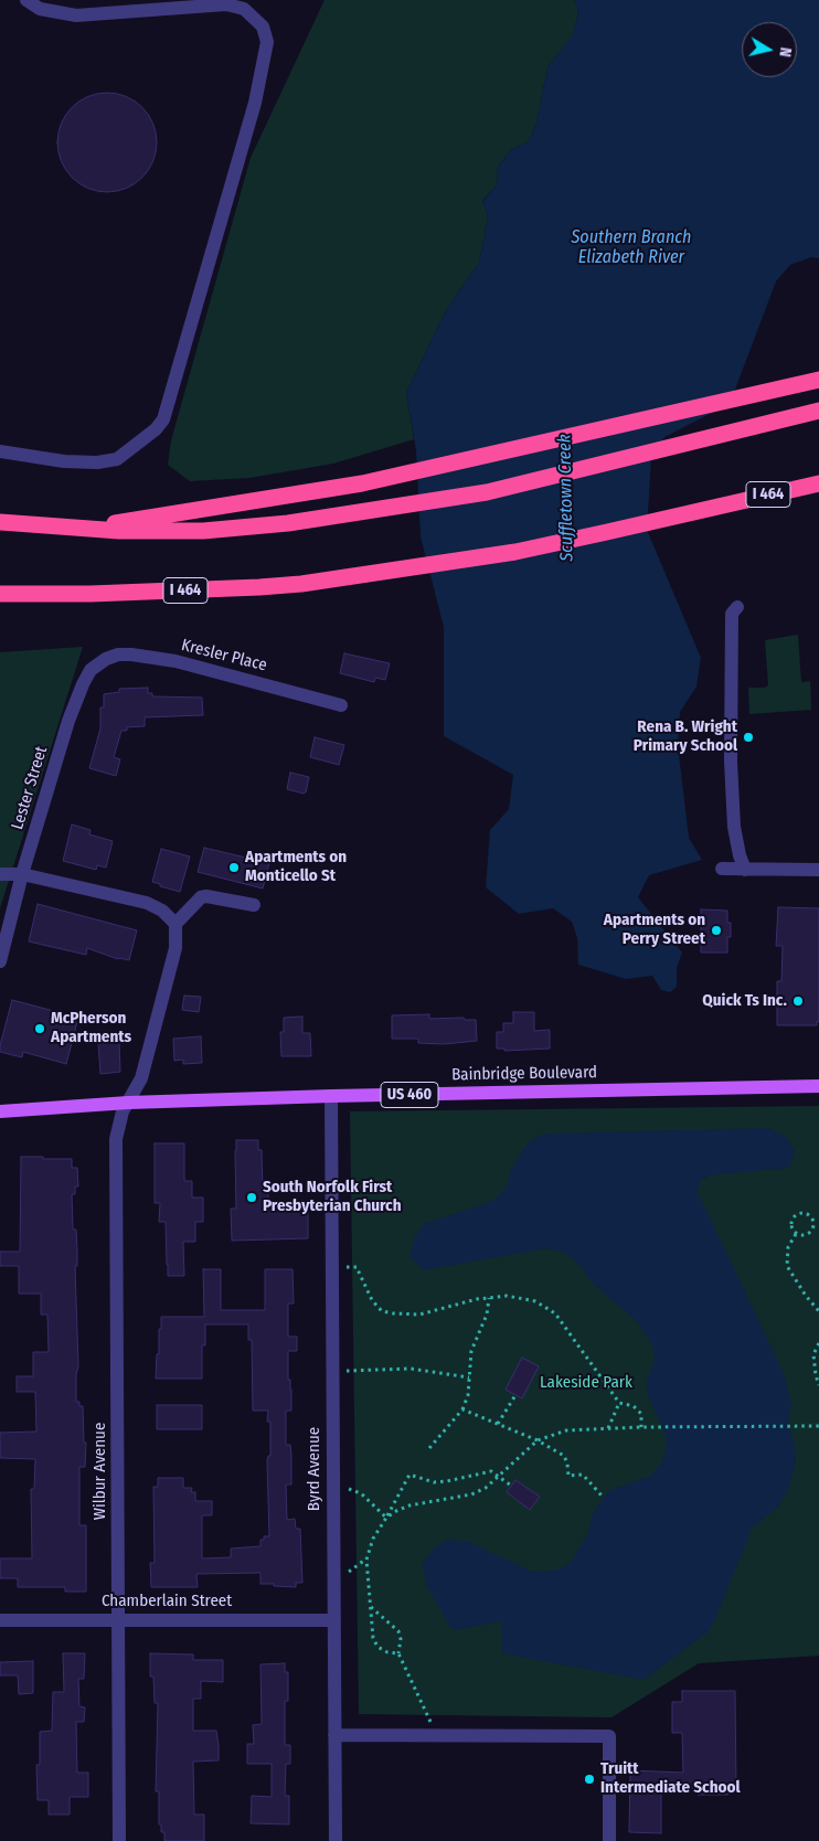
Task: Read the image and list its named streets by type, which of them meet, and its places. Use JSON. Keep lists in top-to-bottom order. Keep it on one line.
{"streets":{"highway":["I 464"],"main road":["Bainbridge Boulevard","US 460"],"street":["Kresler Place","Lester Street","Byrd Avenue","Wilbur Avenue","Chamberlain Street"]},"crossings":[["Kresler Place","Lester Street"],["Bainbridge Boulevard","Byrd Avenue"],["Bainbridge Boulevard","Wilbur Avenue"],["Byrd Avenue","Chamberlain Street"],["Wilbur Avenue","Chamberlain Street"]],"water":["Southern Branch Elizabeth River","Scuffletown Creek"],"parks":["Lakeside Park"],"places":["Rena B. Wright Primary School","Apartments on Monticello St","Apartments on Perry Street","Quick Ts Inc.","McPherson Apartments","South Norfolk First Presbyterian Church","Truitt Intermediate School"],"north":"right"}
